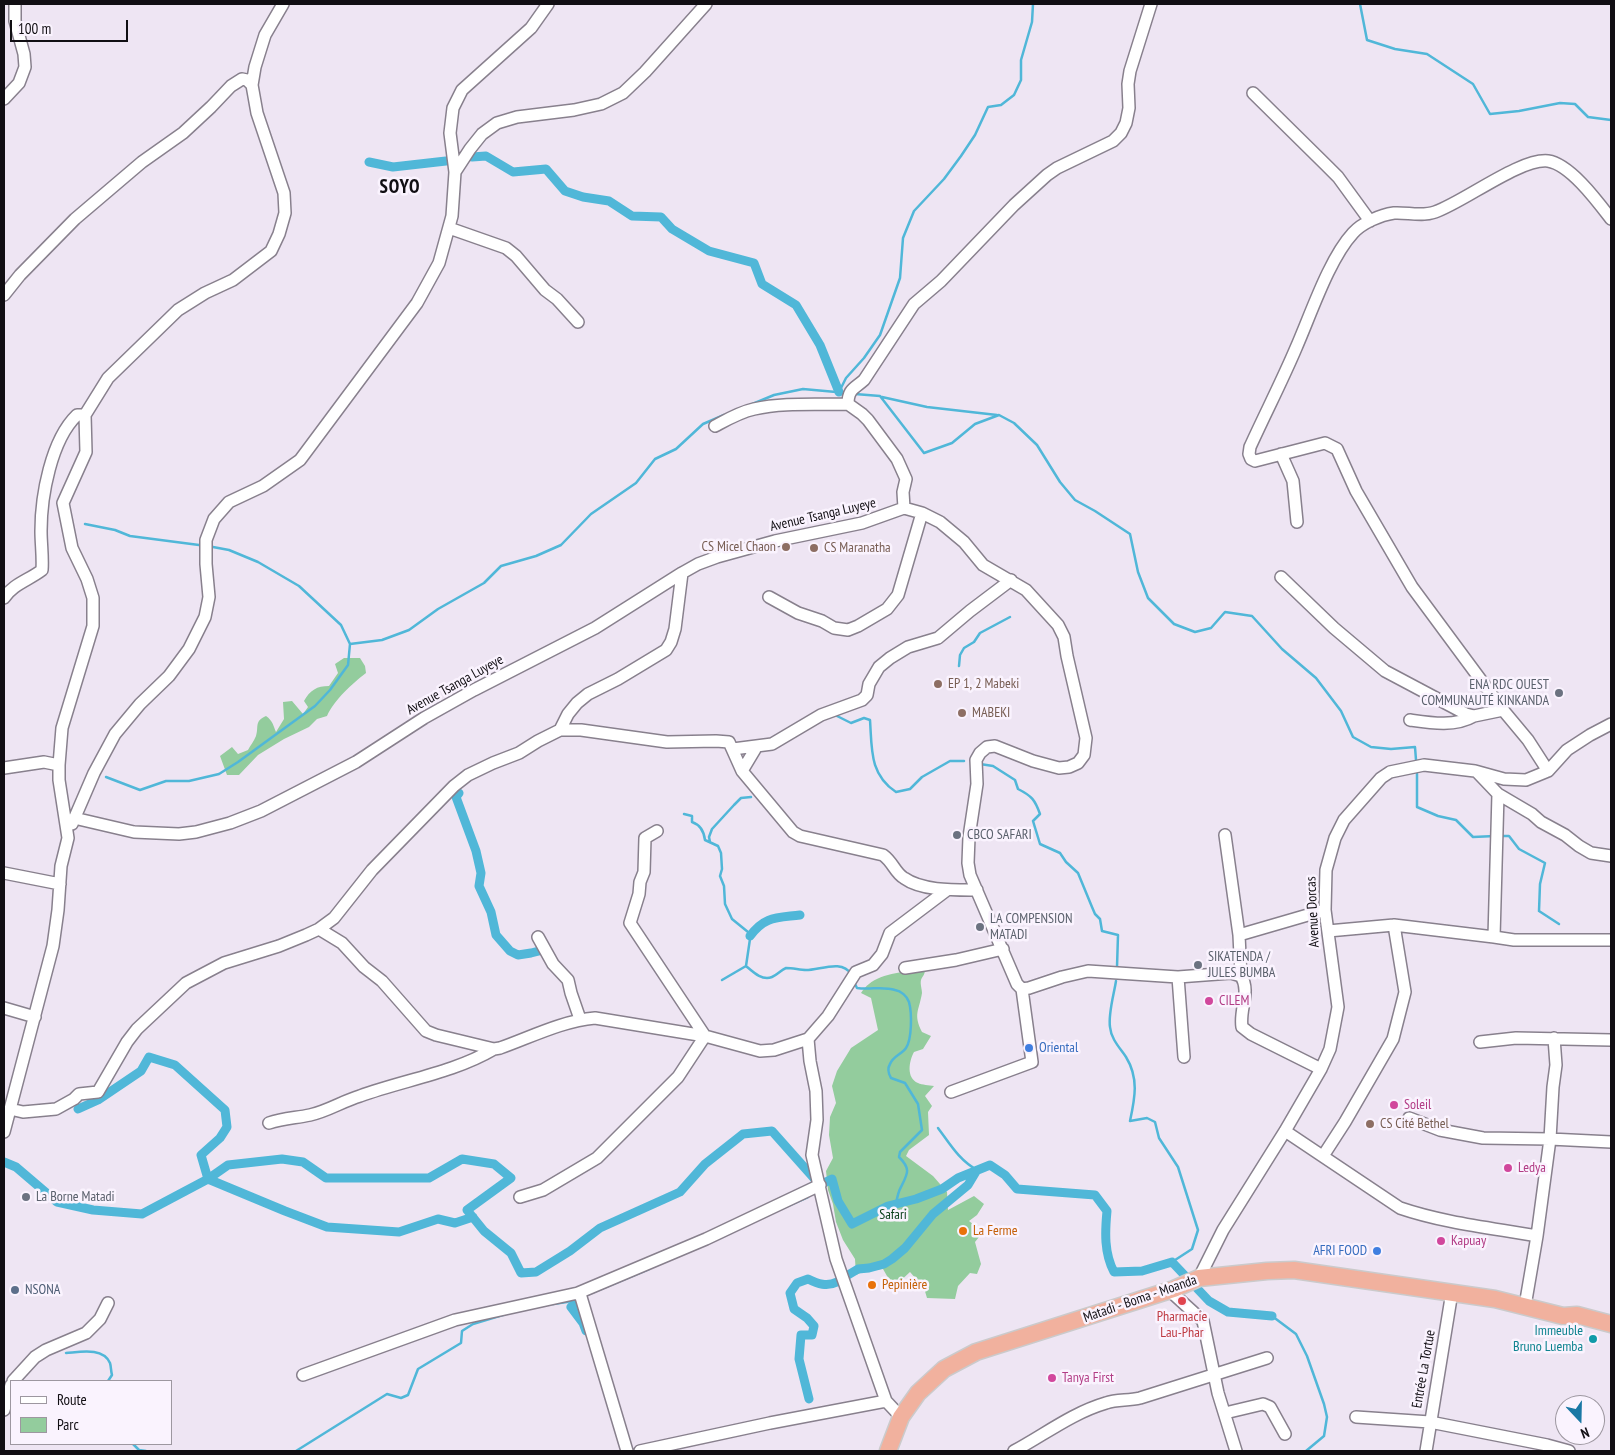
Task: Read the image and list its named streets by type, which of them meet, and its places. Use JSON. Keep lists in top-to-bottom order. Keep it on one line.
{"streets":{"highway":["Matadi - Boma - Moanda"],"street":["Avenue Tsanga Luyeye","Avenue Dorcas","Entrée La Tortue"]},"crossings":[["Avenue Dorcas","Matadi - Boma - Moanda"],["Matadi - Boma - Moanda","Entrée La Tortue"]],"districts":["SOYO"],"parks":["Safari"],"places":["CS Micel Chaon","CS Maranatha","EP 1, 2 Mabeki","ENA RDC OUEST COMMUNAUTÉ KINKANDA","MABEKI","CBCO SAFARI","LA COMPENSION MATADI","SIKATENDA / JULES BUMBA","CILEM","Oriental","Soleil","CS Cité Bethel","Ledya","La Borne Matadi","La Ferme","Kapuay","AFRI FOOD","Pepinière","NSONA","Pharmacie Lau-Phar","Immeuble Bruno Luemba","Tanya First"],"legend":["Route","Parc"],"scale_bar":"100 m","north":"bottom"}
